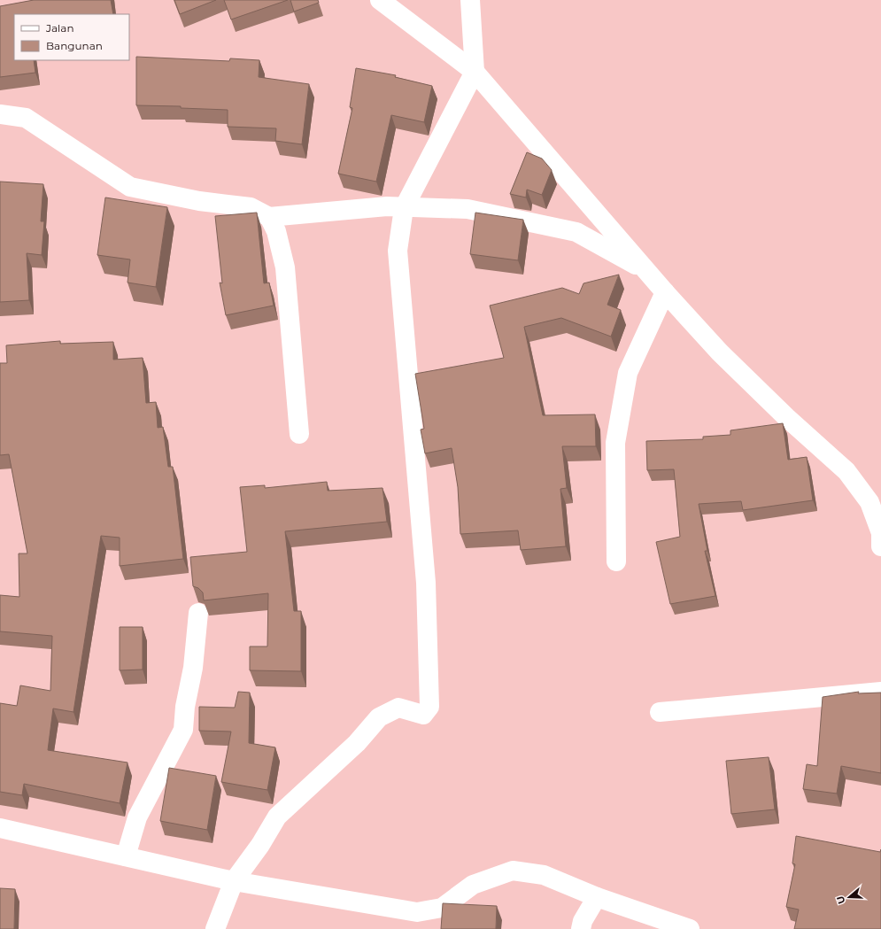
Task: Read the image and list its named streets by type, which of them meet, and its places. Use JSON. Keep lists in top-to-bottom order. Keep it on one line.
{"legend":["Jalan","Bangunan"],"north":"left"}
